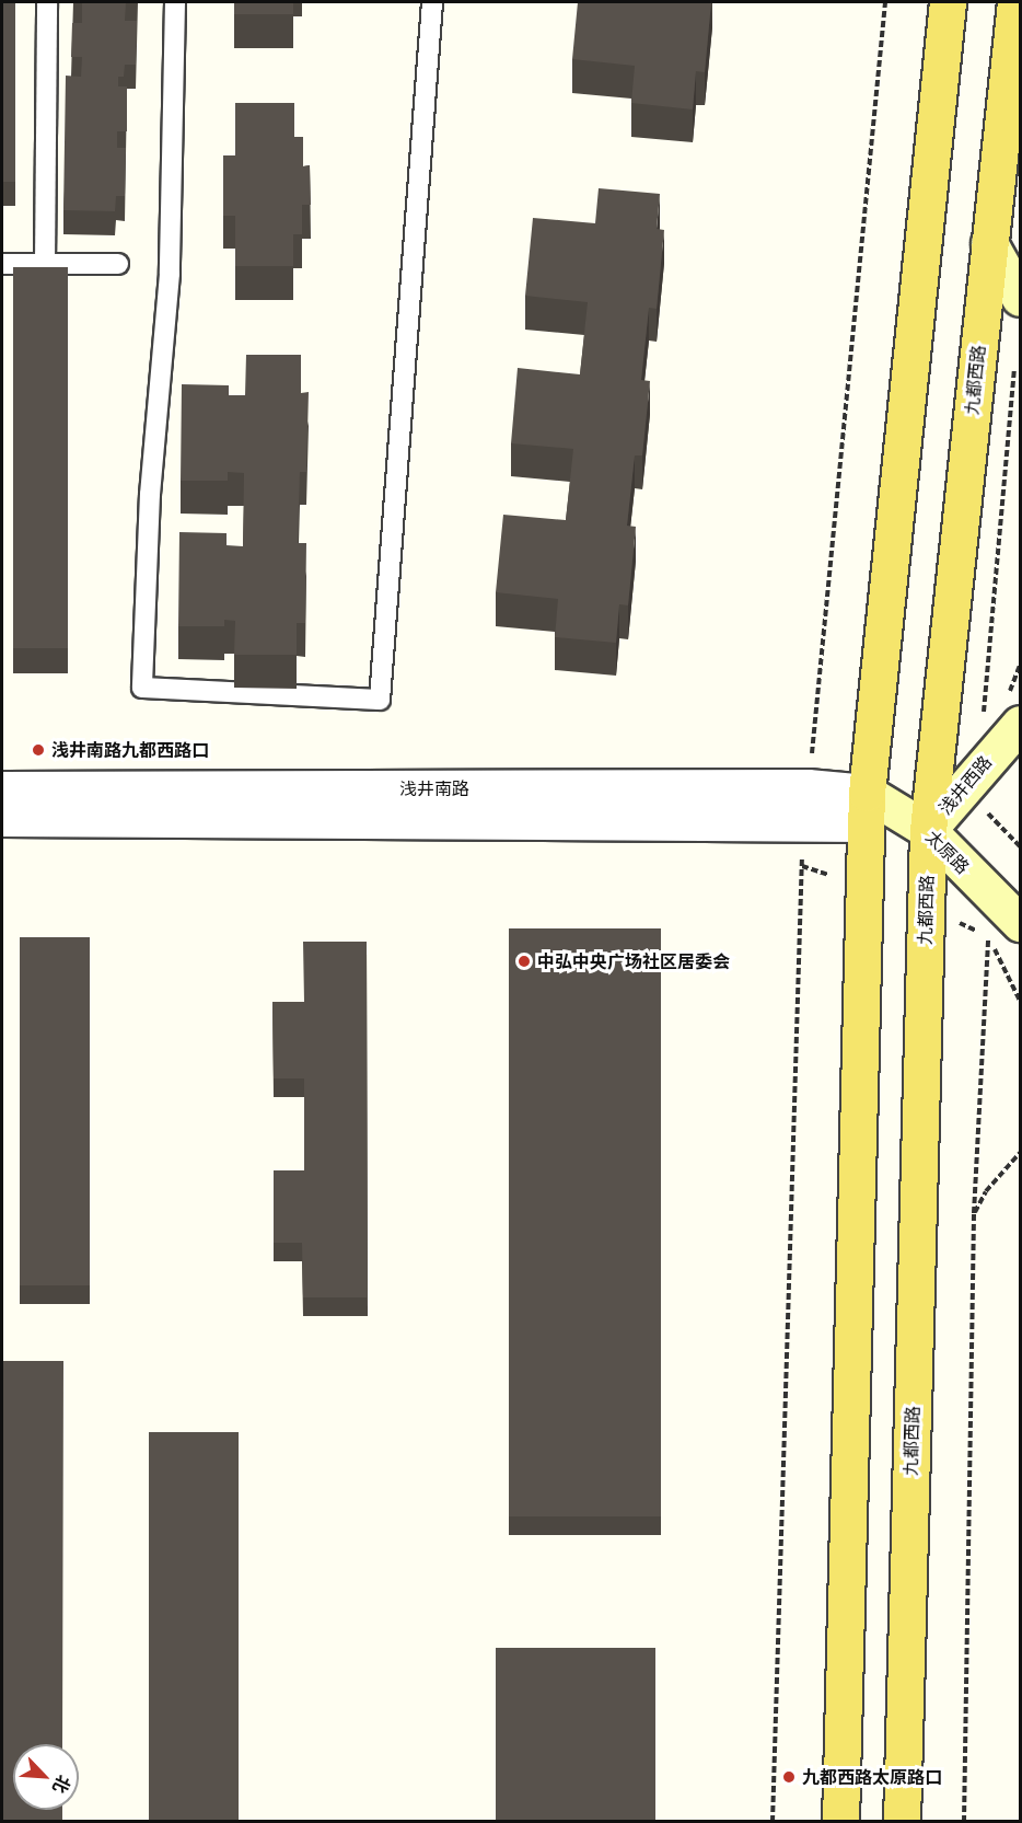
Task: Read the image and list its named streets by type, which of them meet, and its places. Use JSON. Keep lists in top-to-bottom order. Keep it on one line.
{"streets":{"main road":["九都西路","浅井西路","太原路"],"street":["浅井南路"]},"crossings":[["九都西路","浅井西路"],["九都西路","太原路"],["浅井西路","太原路"],["浅井南路","太原路"]],"places":["浅井南路九都西路口","中弘中央广场社区居委会","九都西路太原路口"],"north":"bottom right"}
